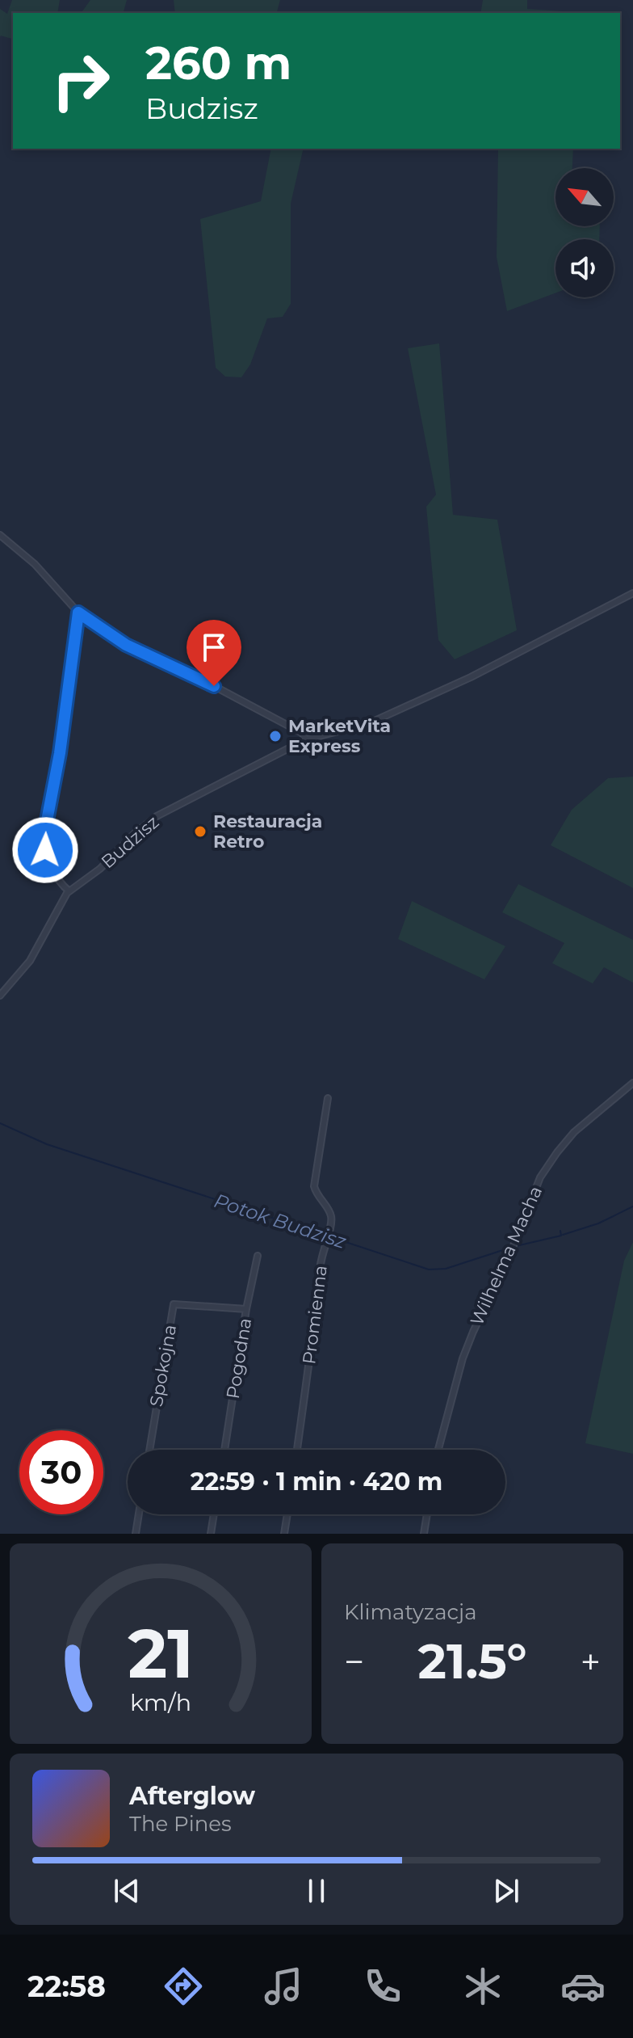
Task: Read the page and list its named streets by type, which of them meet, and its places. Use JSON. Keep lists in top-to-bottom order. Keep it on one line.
{"streets":{"street":["Budzisz","Wilhelma Macha","Promienna","Pogodna","Spokojna"]},"crossings":[["Pogodna","Spokojna"]],"water":["Potok Budzisz"],"places":["MarketVita Express","Restauracja Retro"],"north":"top left","page":{"turn":["260 m","Budzisz"],"limit":"30","trip":"22:59 · 1 min · 420 m","tile":"Klimatyzacja","heat":["−","21.5°","+"],"song":["Afterglow","The Pines"],"tabs":"22:58","gauge":["21","km/h"]}}
